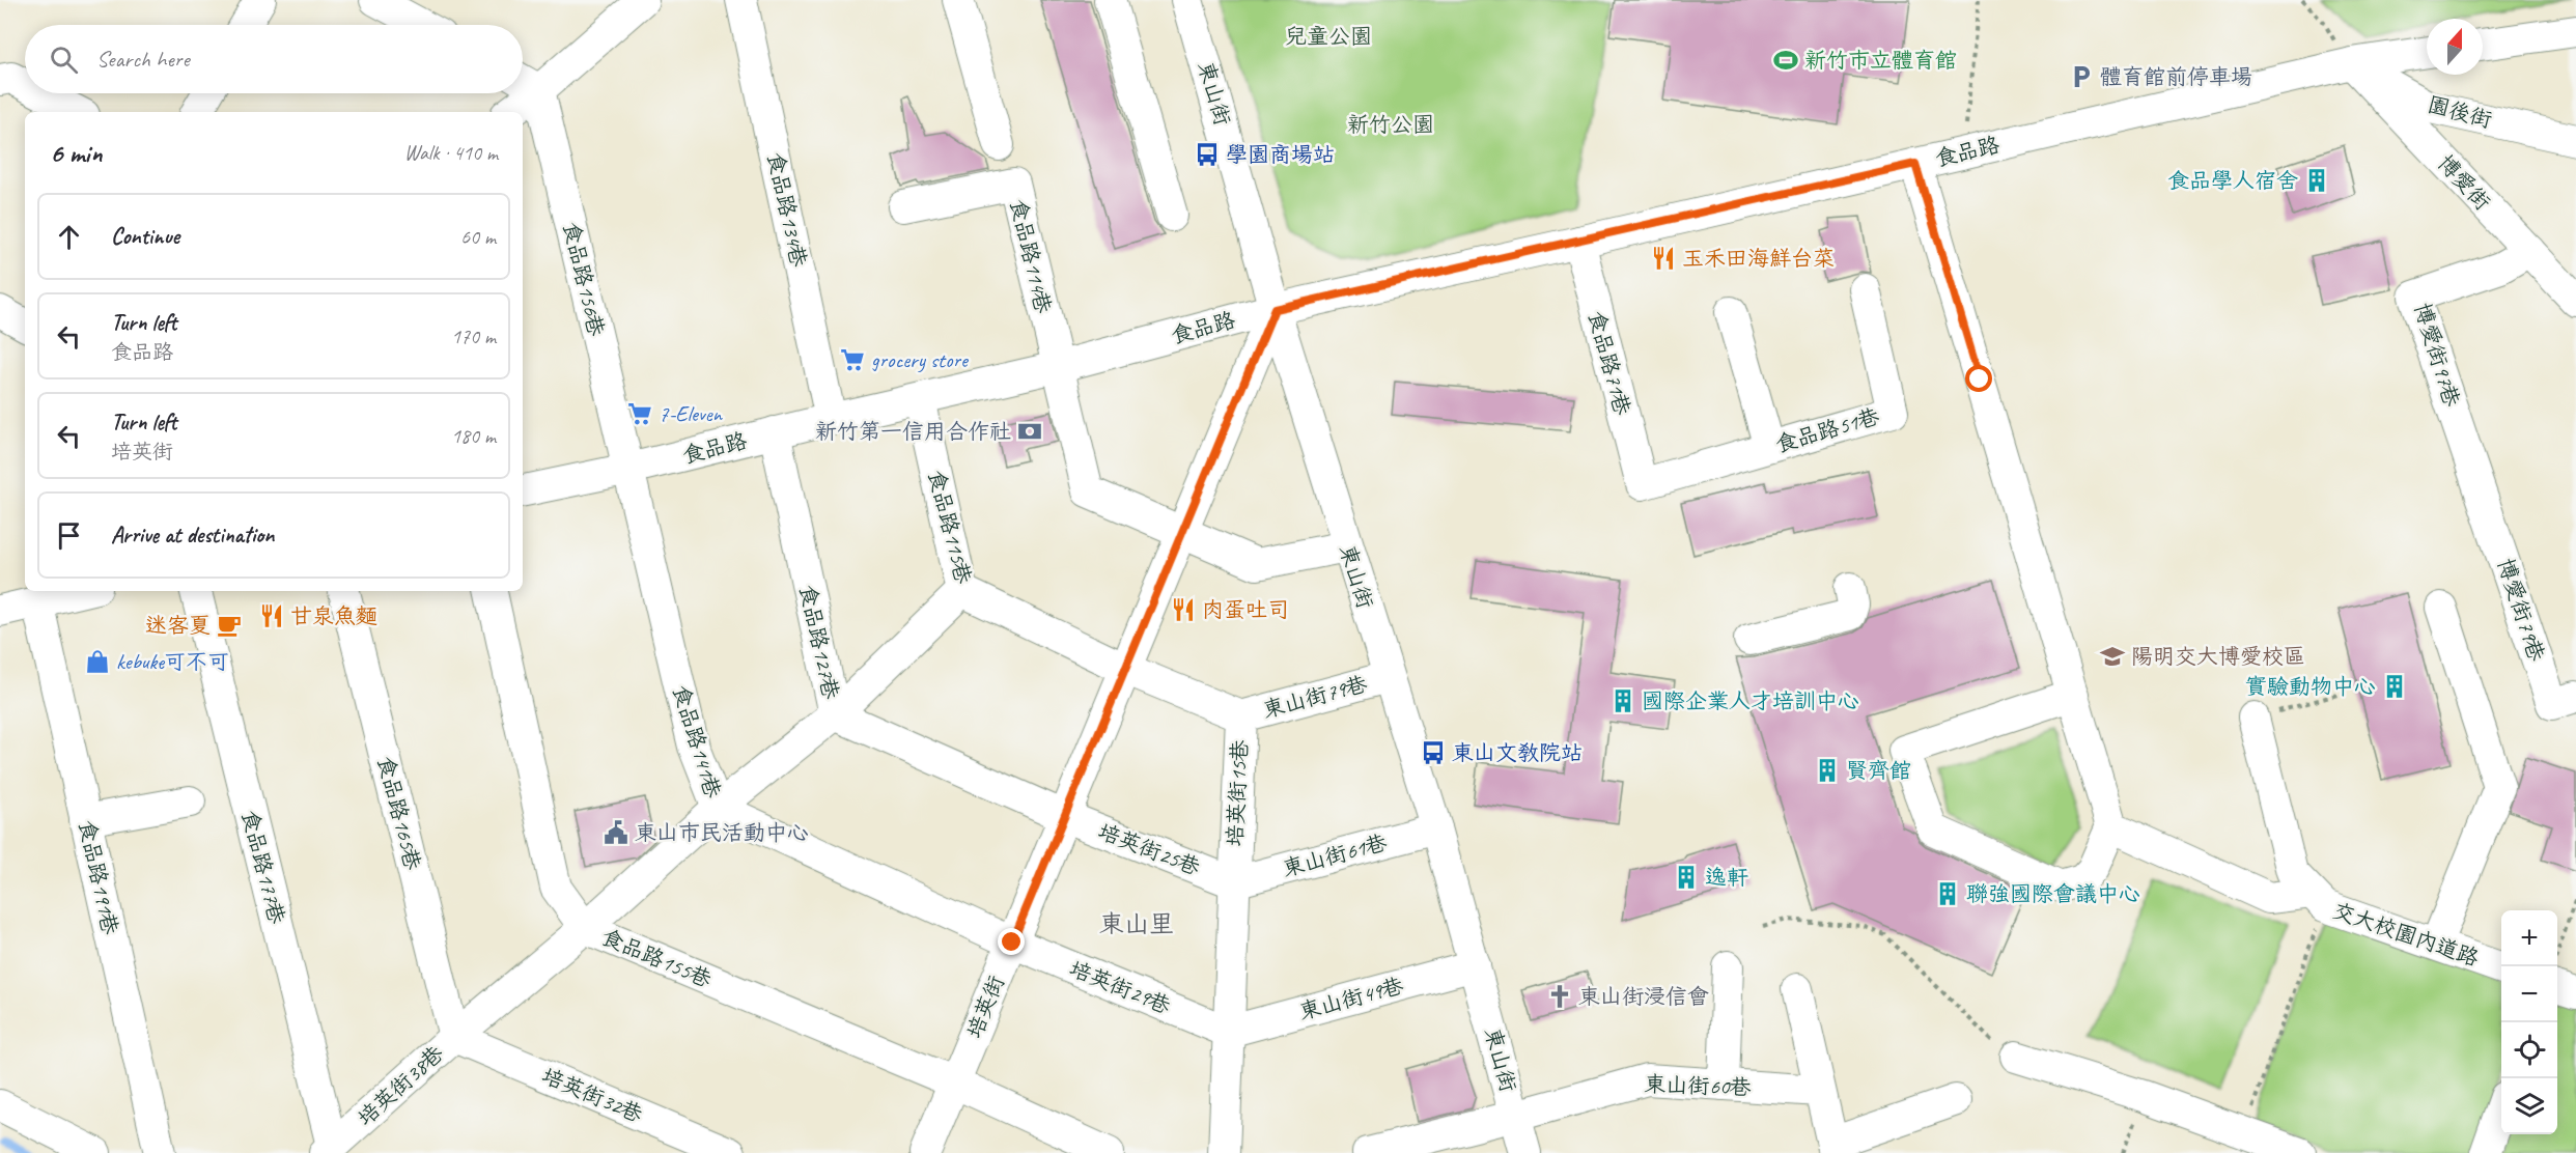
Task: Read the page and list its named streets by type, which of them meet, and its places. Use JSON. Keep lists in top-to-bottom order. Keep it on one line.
{"streets":{"street":["東山街","園後街","食品路","博愛街","食品路134巷","食品路114巷","食品路156巷","博愛街97巷","食品路71巷","食品路51巷","食品路115巷","博愛街79巷","食品路127巷","東山街79巷","食品路141巷","培英街15巷","食品路165巷","培英街25巷","東山街61巷","食品路177巷","食品路191巷","交大校園內道路","食品路155巷","培英街29巷","東山街49巷","培英街","培英街38巷","東山街60巷","培英街32巷"]},"crossings":[["東山街","食品路"],["東山街","東山街79巷"],["東山街","東山街61巷"],["東山街","東山街49巷"],["東山街","培英街"],["東山街","東山街60巷"],["園後街","食品路"],["園後街","博愛街"],["食品路","博愛街"],["食品路","食品路134巷"],["食品路","食品路114巷"],["食品路","食品路156巷"],["食品路","食品路71巷"],["食品路","食品路115巷"],["食品路","食品路127巷"],["食品路","食品路141巷"],["食品路","培英街"],["博愛街","博愛街97巷"],["食品路156巷","食品路141巷"],["博愛街97巷","博愛街79巷"],["食品路71巷","食品路51巷"],["食品路115巷","培英街15巷"],["食品路115巷","培英街"],["食品路115巷","培英街38巷"],["食品路127巷","培英街25巷"],["食品路127巷","培英街"],["食品路127巷","培英街38巷"],["東山街79巷","培英街15巷"],["食品路141巷","培英街29巷"],["食品路141巷","培英街"],["食品路141巷","培英街38巷"],["培英街15巷","培英街25巷"],["培英街15巷","東山街61巷"],["培英街15巷","培英街29巷"],["培英街15巷","東山街49巷"],["培英街15巷","培英街"],["食品路165巷","培英街38巷"],["食品路165巷","培英街32巷"],["培英街25巷","東山街61巷"],["培英街25巷","培英街"],["食品路177巷","培英街38巷"],["食品路155巷","培英街"],["食品路155巷","培英街38巷"],["培英街29巷","東山街49巷"],["培英街29巷","培英街"],["培英街38巷","培英街32巷"]],"districts":["東山里"],"parks":["兒童公園","新竹公園"],"places":{"sports":["新竹市立體育館"],"parking":["體育館前停車場"],"bus stop":["學園商場站","東山文教院站"],"building":["食品學人宿舍","實驗動物中心","國際企業人才培訓中心","賢齊館","逸軒","聯強國際會議中心"],"restaurant":["玉禾田海鮮台菜","肉蛋吐司","甘泉魚麵"],"supermarket":["grocery store","7-Eleven"],"bank":["新竹第一信用合作社"],"cafe":["迷客夏"],"school or university":["陽明交大博愛校區"],"shop":["kebuke可不可"],"public building":["東山市民活動中心"],"church":["東山街浸信會"]},"north":"top","page":{"search":"Search here","heading":["6 min","Walk · 410 m"],"list":[["Continue","60 m"],["Turn left","食品路","170 m"],["Turn left","培英街","180 m"],"Arrive at destination"],"map_buttons":["+","−"]}}
